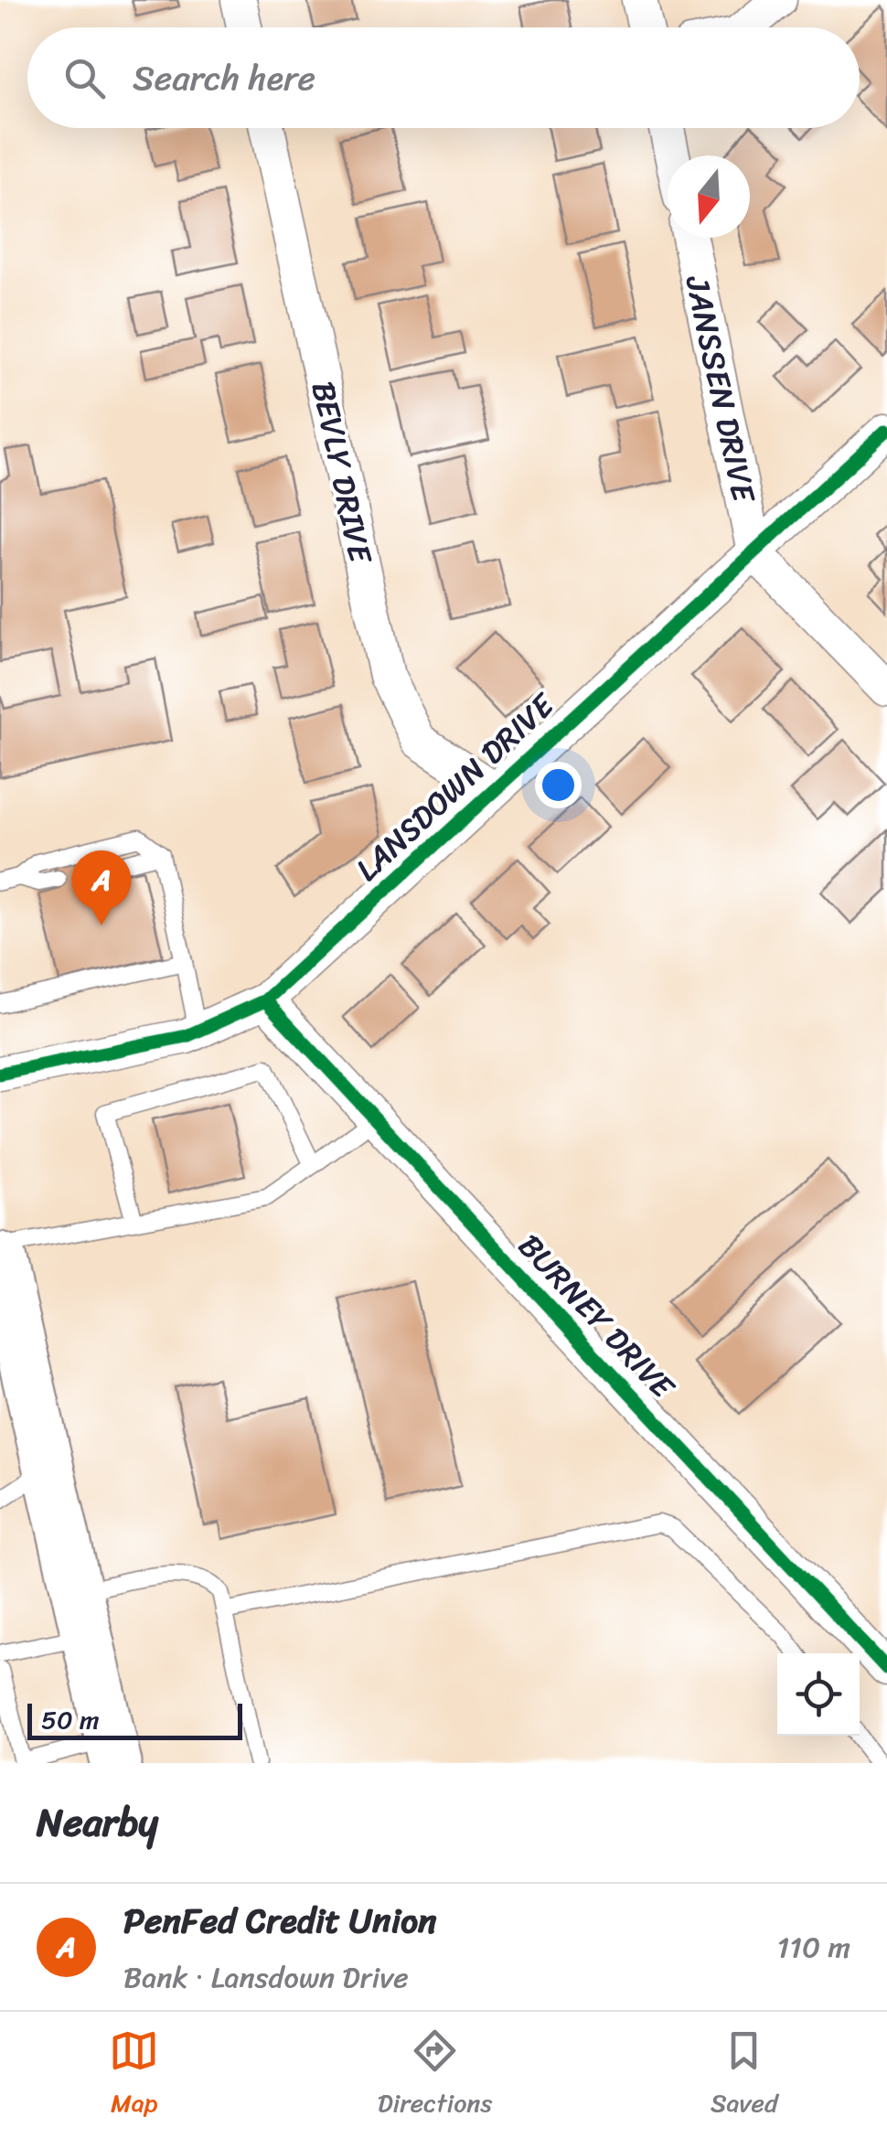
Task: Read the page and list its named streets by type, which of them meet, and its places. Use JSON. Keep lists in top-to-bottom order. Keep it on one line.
{"streets":{"street":["JANSSEN DRIVE","BEVLY DRIVE","LANSDOWN DRIVE","BURNEY DRIVE"]},"crossings":[["JANSSEN DRIVE","LANSDOWN DRIVE"],["BEVLY DRIVE","LANSDOWN DRIVE"],["LANSDOWN DRIVE","BURNEY DRIVE"]],"scale_bar":"50 m","north":"bottom","page":{"search":"Search here","pins":"A","scale":"50 m","heading":"Nearby","list":[{"mark":"A","name":"PenFed Credit Union","note":"Bank · Lansdown Drive","value":"110 m"}],"nav":["Map","Directions","Saved"]}}
